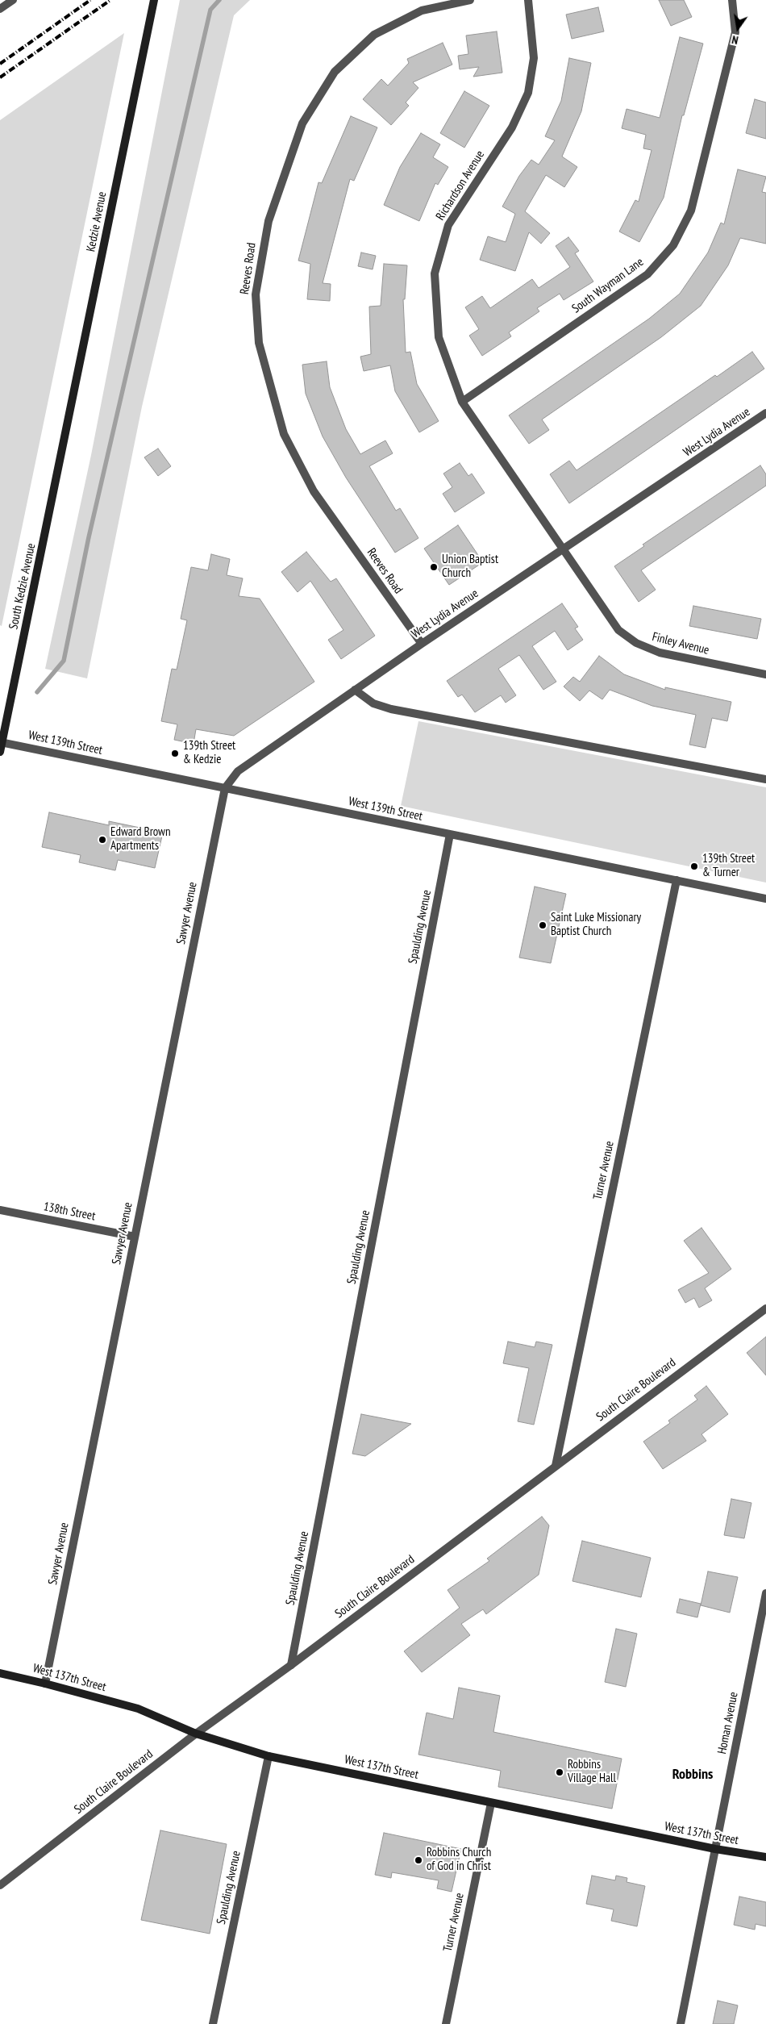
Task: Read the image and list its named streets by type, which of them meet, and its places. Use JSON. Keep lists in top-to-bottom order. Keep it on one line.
{"streets":{"main road":["Kedzie Avenue","South Kedzie Avenue","West 137th Street"],"street":["Richardson Avenue","Reeves Road","South Wayman Lane","West Lydia Avenue","Finley Avenue","West 139th Street","Sawyer Avenue","Spaulding Avenue","Turner Avenue","138th Street","South Claire Boulevard","Homan Avenue"]},"crossings":[["Richardson Avenue","South Wayman Lane"],["Richardson Avenue","West Lydia Avenue"],["Richardson Avenue","Finley Avenue"],["Kedzie Avenue","South Kedzie Avenue"],["Reeves Road","West Lydia Avenue"],["West Lydia Avenue","Finley Avenue"],["West Lydia Avenue","West 139th Street"],["West Lydia Avenue","Sawyer Avenue"],["South Kedzie Avenue","West 139th Street"],["West 139th Street","Sawyer Avenue"],["West 139th Street","Spaulding Avenue"],["West 139th Street","Turner Avenue"],["Sawyer Avenue","138th Street"],["Sawyer Avenue","West 137th Street"],["Spaulding Avenue","South Claire Boulevard"],["Spaulding Avenue","West 137th Street"],["Turner Avenue","South Claire Boulevard"],["Turner Avenue","West 137th Street"],["South Claire Boulevard","West 137th Street"],["West 137th Street","Homan Avenue"]],"districts":["Robbins"],"places":["Union Baptist Church","139th Street & Kedzie","Edward Brown Apartments","139th Street & Turner","Saint Luke Missionary Baptist Church","Robbins Village Hall","Robbins Church of God in Christ"],"north":"bottom"}
